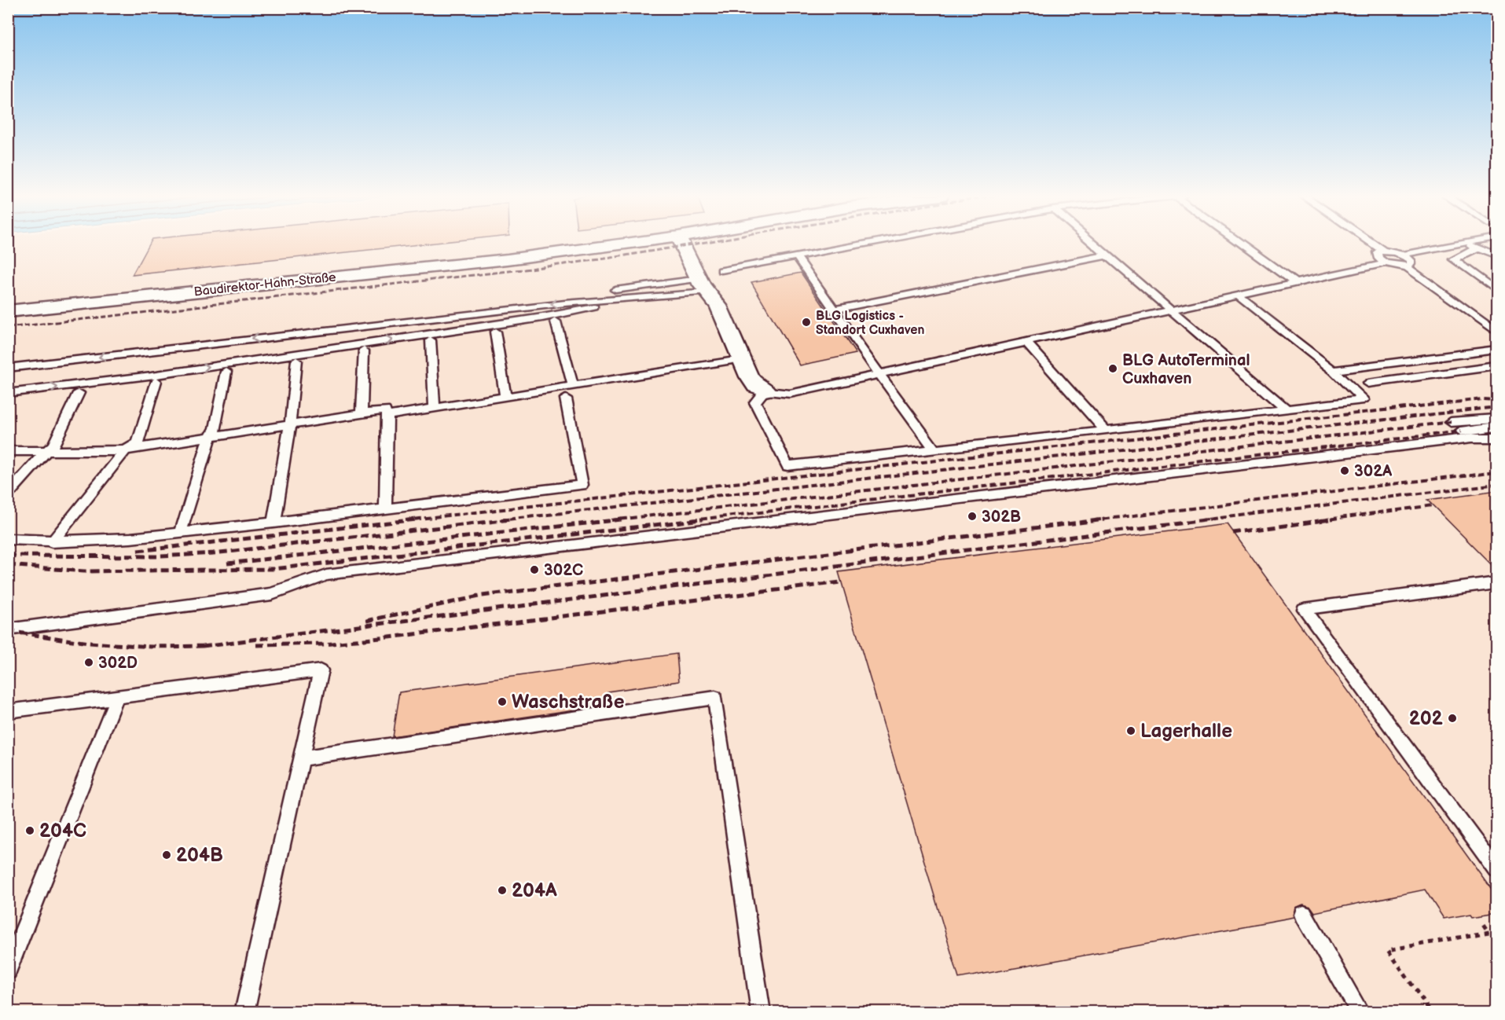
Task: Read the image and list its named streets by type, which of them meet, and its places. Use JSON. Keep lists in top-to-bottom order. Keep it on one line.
{"streets":{"street":["Baudirektor-Hahn-Straße"]},"places":["BLG Logistics - Standort Cuxhaven","BLG AutoTerminal Cuxhaven","302A","302B","302C","302D","Waschstraße","202","Lagerhalle","204C","204B","204A"]}
